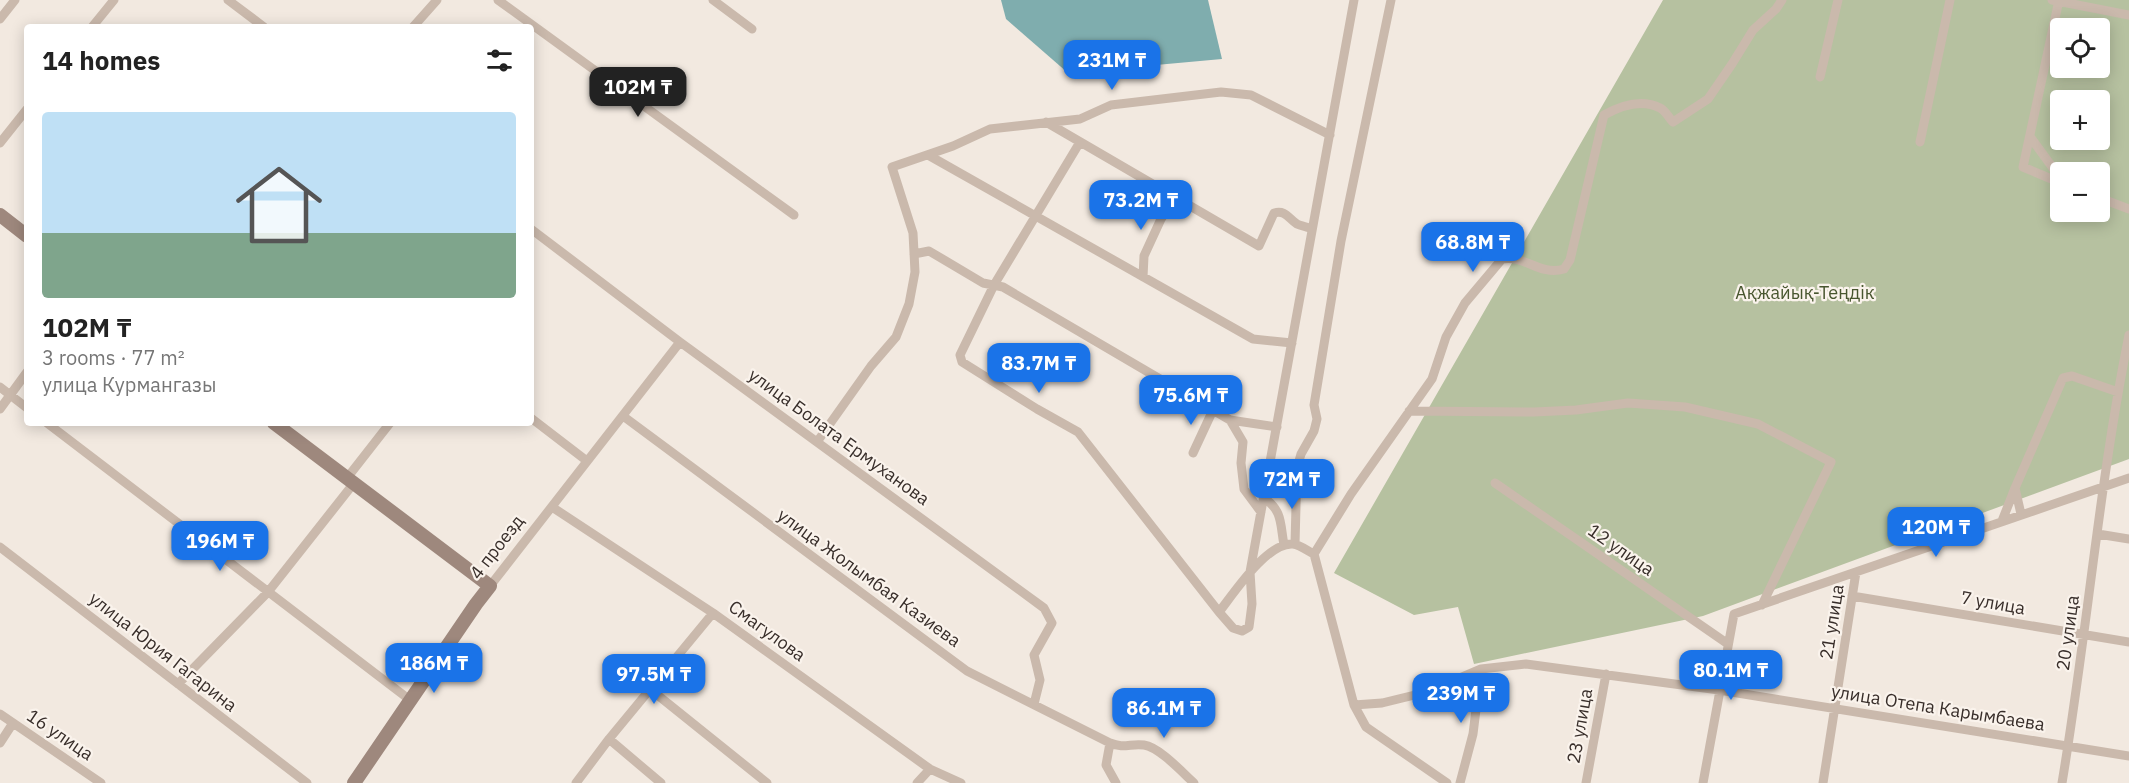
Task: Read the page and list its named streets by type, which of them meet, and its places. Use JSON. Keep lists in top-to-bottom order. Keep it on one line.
{"streets":{"street":["улица Болата Ермуханова","4 проезд","12 улица","улица Жолымбая Казиева","7 улица","21 улица","Смагулова","20 улица","улица Юрия Гагарина","улица Отепа Карымбаева","23 улица","16 улица"]},"crossings":[["улица Болата Ермуханова","4 проезд"],["улица Болата Ермуханова","улица Жолымбая Казиева"],["4 проезд","улица Жолымбая Казиева"],["4 проезд","Смагулова"],["7 улица","21 улица"],["7 улица","20 улица"],["21 улица","улица Отепа Карымбаева"],["20 улица","улица Отепа Карымбаева"],["улица Отепа Карымбаева","23 улица"]],"parks":["Ақжайық-Теңдік"],"page":{"map_buttons":["+","−"],"heading":"14 homes","price":["231M ₸","102M ₸","73.2M ₸","68.8M ₸","83.7M ₸","75.6M ₸","72M ₸","120M ₸","196M ₸","186M ₸","80.1M ₸","97.5M ₸","239M ₸","86.1M ₸"],"list":[{"name":"102M ₸","note":"3 rooms · 77 m² · улица Курмангазы"}]}}
